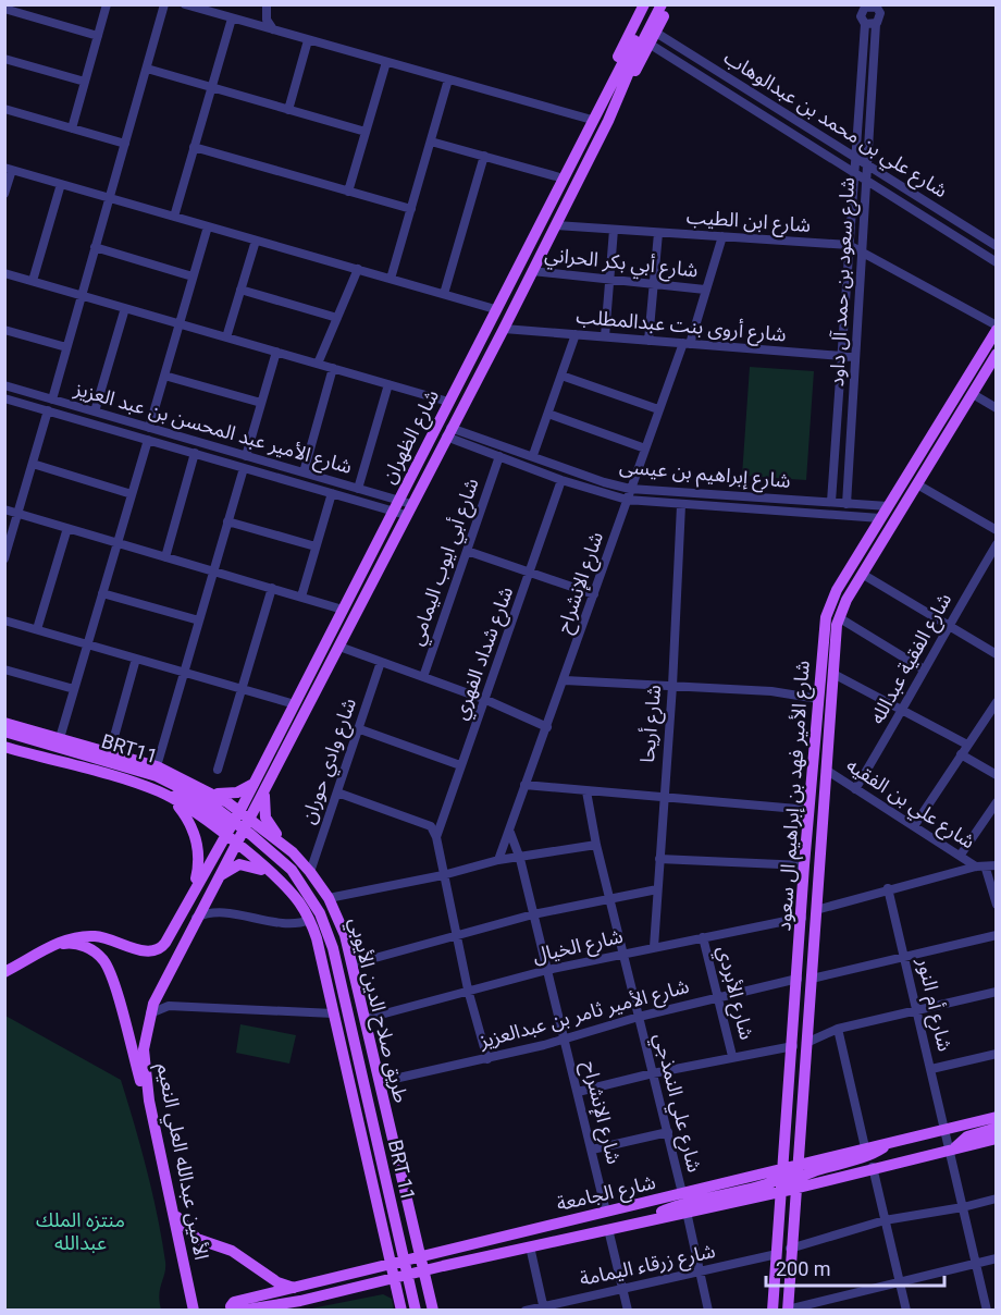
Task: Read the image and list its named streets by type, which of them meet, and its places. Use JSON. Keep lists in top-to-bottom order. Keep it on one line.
{"streets":{"main road":["شارع الظهران","BRT11","شارع الأمير فهد بن إبراهيم ال سعود","طريق صلاح الدين الأيوبي","الأمين عبدالله العلي النعيم","BRT 11","شارع الجامعة"],"street":["شارع علي بن محمد بن عبدالوهاب","شارع ابن الطيب","شارع أبي بكر الحراني","شارع سعود بن حمد آل داود","شارع أروى بنت عبدالمطلب","شارع الأمير عبد المحسن بن عبد العزيز","شارع إبراهيم بن عيسى","شارع أبي ايوب اليمامي","شارع الإنشراح","شارع شداد الفهري","شارع الفقية عبدالله","شارع أريحا","شارع وادي حوران","شارع علي بن الفقيه","شارع الخيال","شارع الأبردي","شارع أم النور","شارع الأمير ثامر بن عبدالعزيز","شارع علي النمذجي","شارع زرقاء اليمامة"]},"crossings":[["شارع علي بن محمد بن عبدالوهاب","شارع سعود بن حمد آل داود"],["شارع ابن الطيب","شارع سعود بن حمد آل داود"],["شارع ابن الطيب","شارع الظهران"],["شارع ابن الطيب","شارع الإنشراح"],["شارع ابن الطيب","شارع الأمير فهد بن إبراهيم ال سعود"],["شارع أبي بكر الحراني","شارع الظهران"],["شارع أبي بكر الحراني","شارع الإنشراح"],["شارع سعود بن حمد آل داود","شارع أروى بنت عبدالمطلب"],["شارع سعود بن حمد آل داود","شارع إبراهيم بن عيسى"],["شارع أروى بنت عبدالمطلب","شارع الظهران"],["شارع أروى بنت عبدالمطلب","شارع الإنشراح"],["شارع الأمير عبد المحسن بن عبد العزيز","شارع الظهران"],["شارع الظهران","شارع إبراهيم بن عيسى"],["شارع الظهران","BRT11"],["شارع الظهران","طريق صلاح الدين الأيوبي"],["شارع إبراهيم بن عيسى","شارع الإنشراح"],["شارع إبراهيم بن عيسى","شارع الأمير فهد بن إبراهيم ال سعود"],["شارع الإنشراح","شارع الخيال"],["شارع الإنشراح","شارع الأمير ثامر بن عبدالعزيز"],["شارع الإنشراح","شارع الجامعة"],["شارع شداد الفهري","شارع وادي حوران"],["شارع شداد الفهري","شارع الخيال"],["شارع شداد الفهري","شارع الأمير ثامر بن عبدالعزيز"],["شارع الفقية عبدالله","شارع علي بن الفقيه"],["شارع أريحا","شارع الخيال"],["BRT11","طريق صلاح الدين الأيوبي"],["BRT11","BRT 11"],["شارع وادي حوران","طريق صلاح الدين الأيوبي"],["شارع الأمير فهد بن إبراهيم ال سعود","شارع علي بن الفقيه"],["شارع الأمير فهد بن إبراهيم ال سعود","شارع الخيال"],["شارع الأمير فهد بن إبراهيم ال سعود","شارع الأمير ثامر بن عبدالعزيز"],["شارع الأمير فهد بن إبراهيم ال سعود","شارع الجامعة"],["شارع الأمير فهد بن إبراهيم ال سعود","شارع زرقاء اليمامة"],["شارع الخيال","شارع الأبردي"],["شارع الخيال","طريق صلاح الدين الأيوبي"],["شارع الخيال","شارع علي النمذجي"],["شارع الأبردي","شارع الأمير ثامر بن عبدالعزيز"],["شارع أم النور","شارع الجامعة"],["طريق صلاح الدين الأيوبي","شارع الأمير ثامر بن عبدالعزيز"],["طريق صلاح الدين الأيوبي","الأمين عبدالله العلي النعيم"],["طريق صلاح الدين الأيوبي","BRT 11"],["طريق صلاح الدين الأيوبي","شارع الجامعة"],["شارع الأمير ثامر بن عبدالعزيز","شارع علي النمذجي"],["شارع علي النمذجي","شارع الجامعة"],["BRT 11","شارع الجامعة"]],"parks":["منتزه الملك عبدالله"],"scale_bar":"200 m"}
